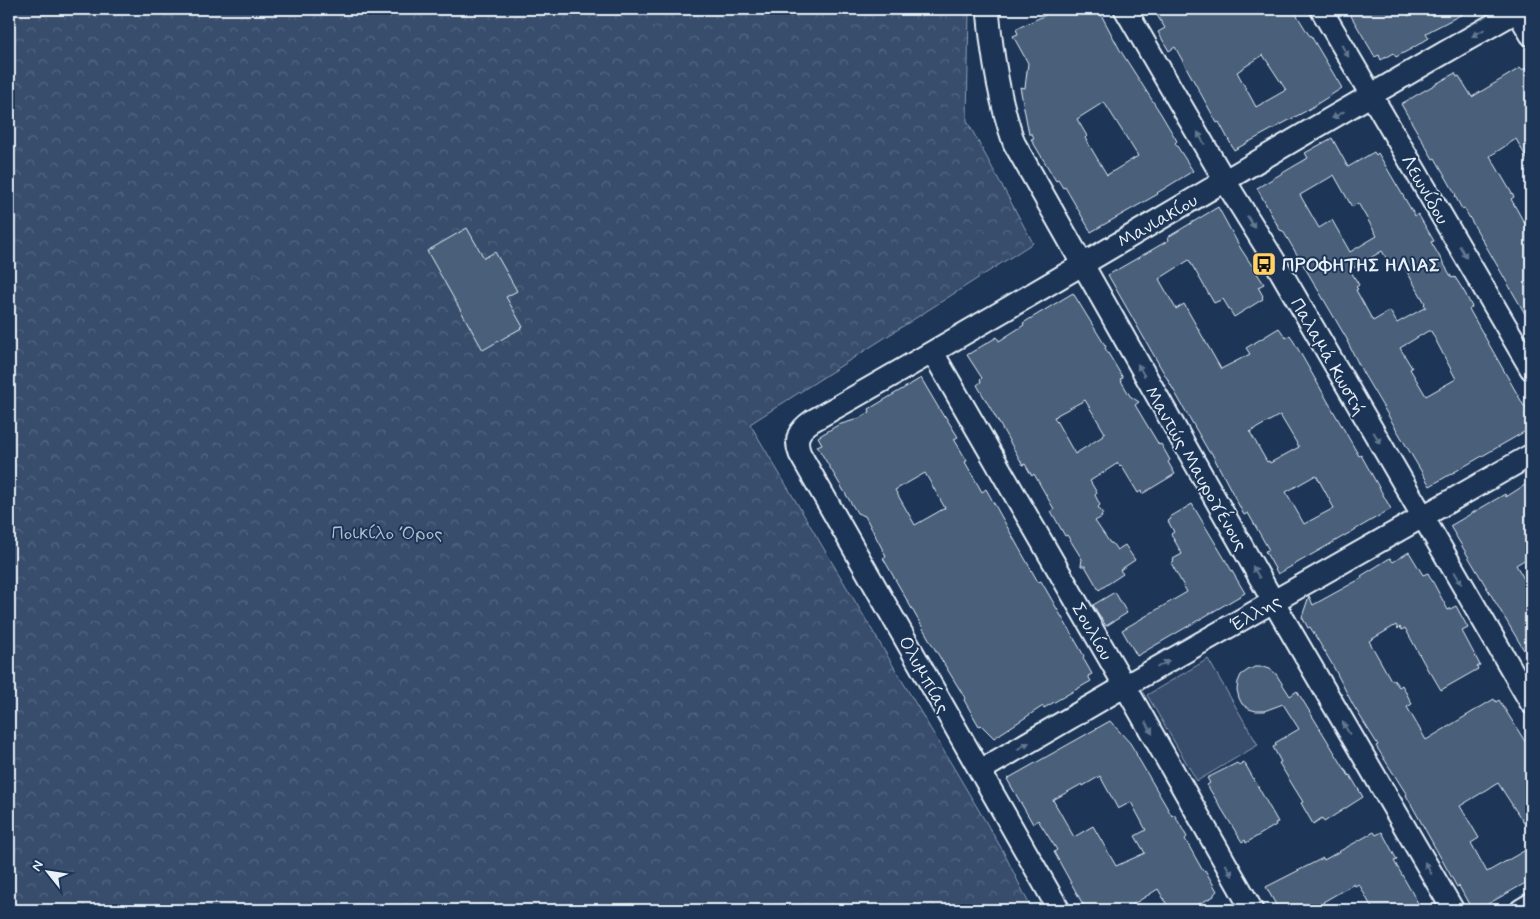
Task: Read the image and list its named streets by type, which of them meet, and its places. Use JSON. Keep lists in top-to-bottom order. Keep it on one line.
{"streets":{"street":["Λεωνίδου","Μανιακίου","Παλαμά Κωστή","Μαντώς Μαυρογένους","Έλλης","Σουλίου","Ολυμπίας"]},"crossings":[["Λεωνίδου","Μανιακίου"],["Μανιακίου","Παλαμά Κωστή"],["Μανιακίου","Μαντώς Μαυρογένους"],["Μανιακίου","Σουλίου"],["Μανιακίου","Ολυμπίας"],["Παλαμά Κωστή","Έλλης"],["Μαντώς Μαυρογένους","Έλλης"],["Έλλης","Σουλίου"],["Έλλης","Ολυμπίας"]],"one_way":["Λεωνίδου","Μανιακίου","Μαντώς Μαυρογένους","Έλλης","Σουλίου"],"parks":["Ποικίλο Όρος"],"places":{"bus stop":["ΠΡΟΦΗΤΗΣ ΗΛΙΑΣ"]},"north":"top left"}
